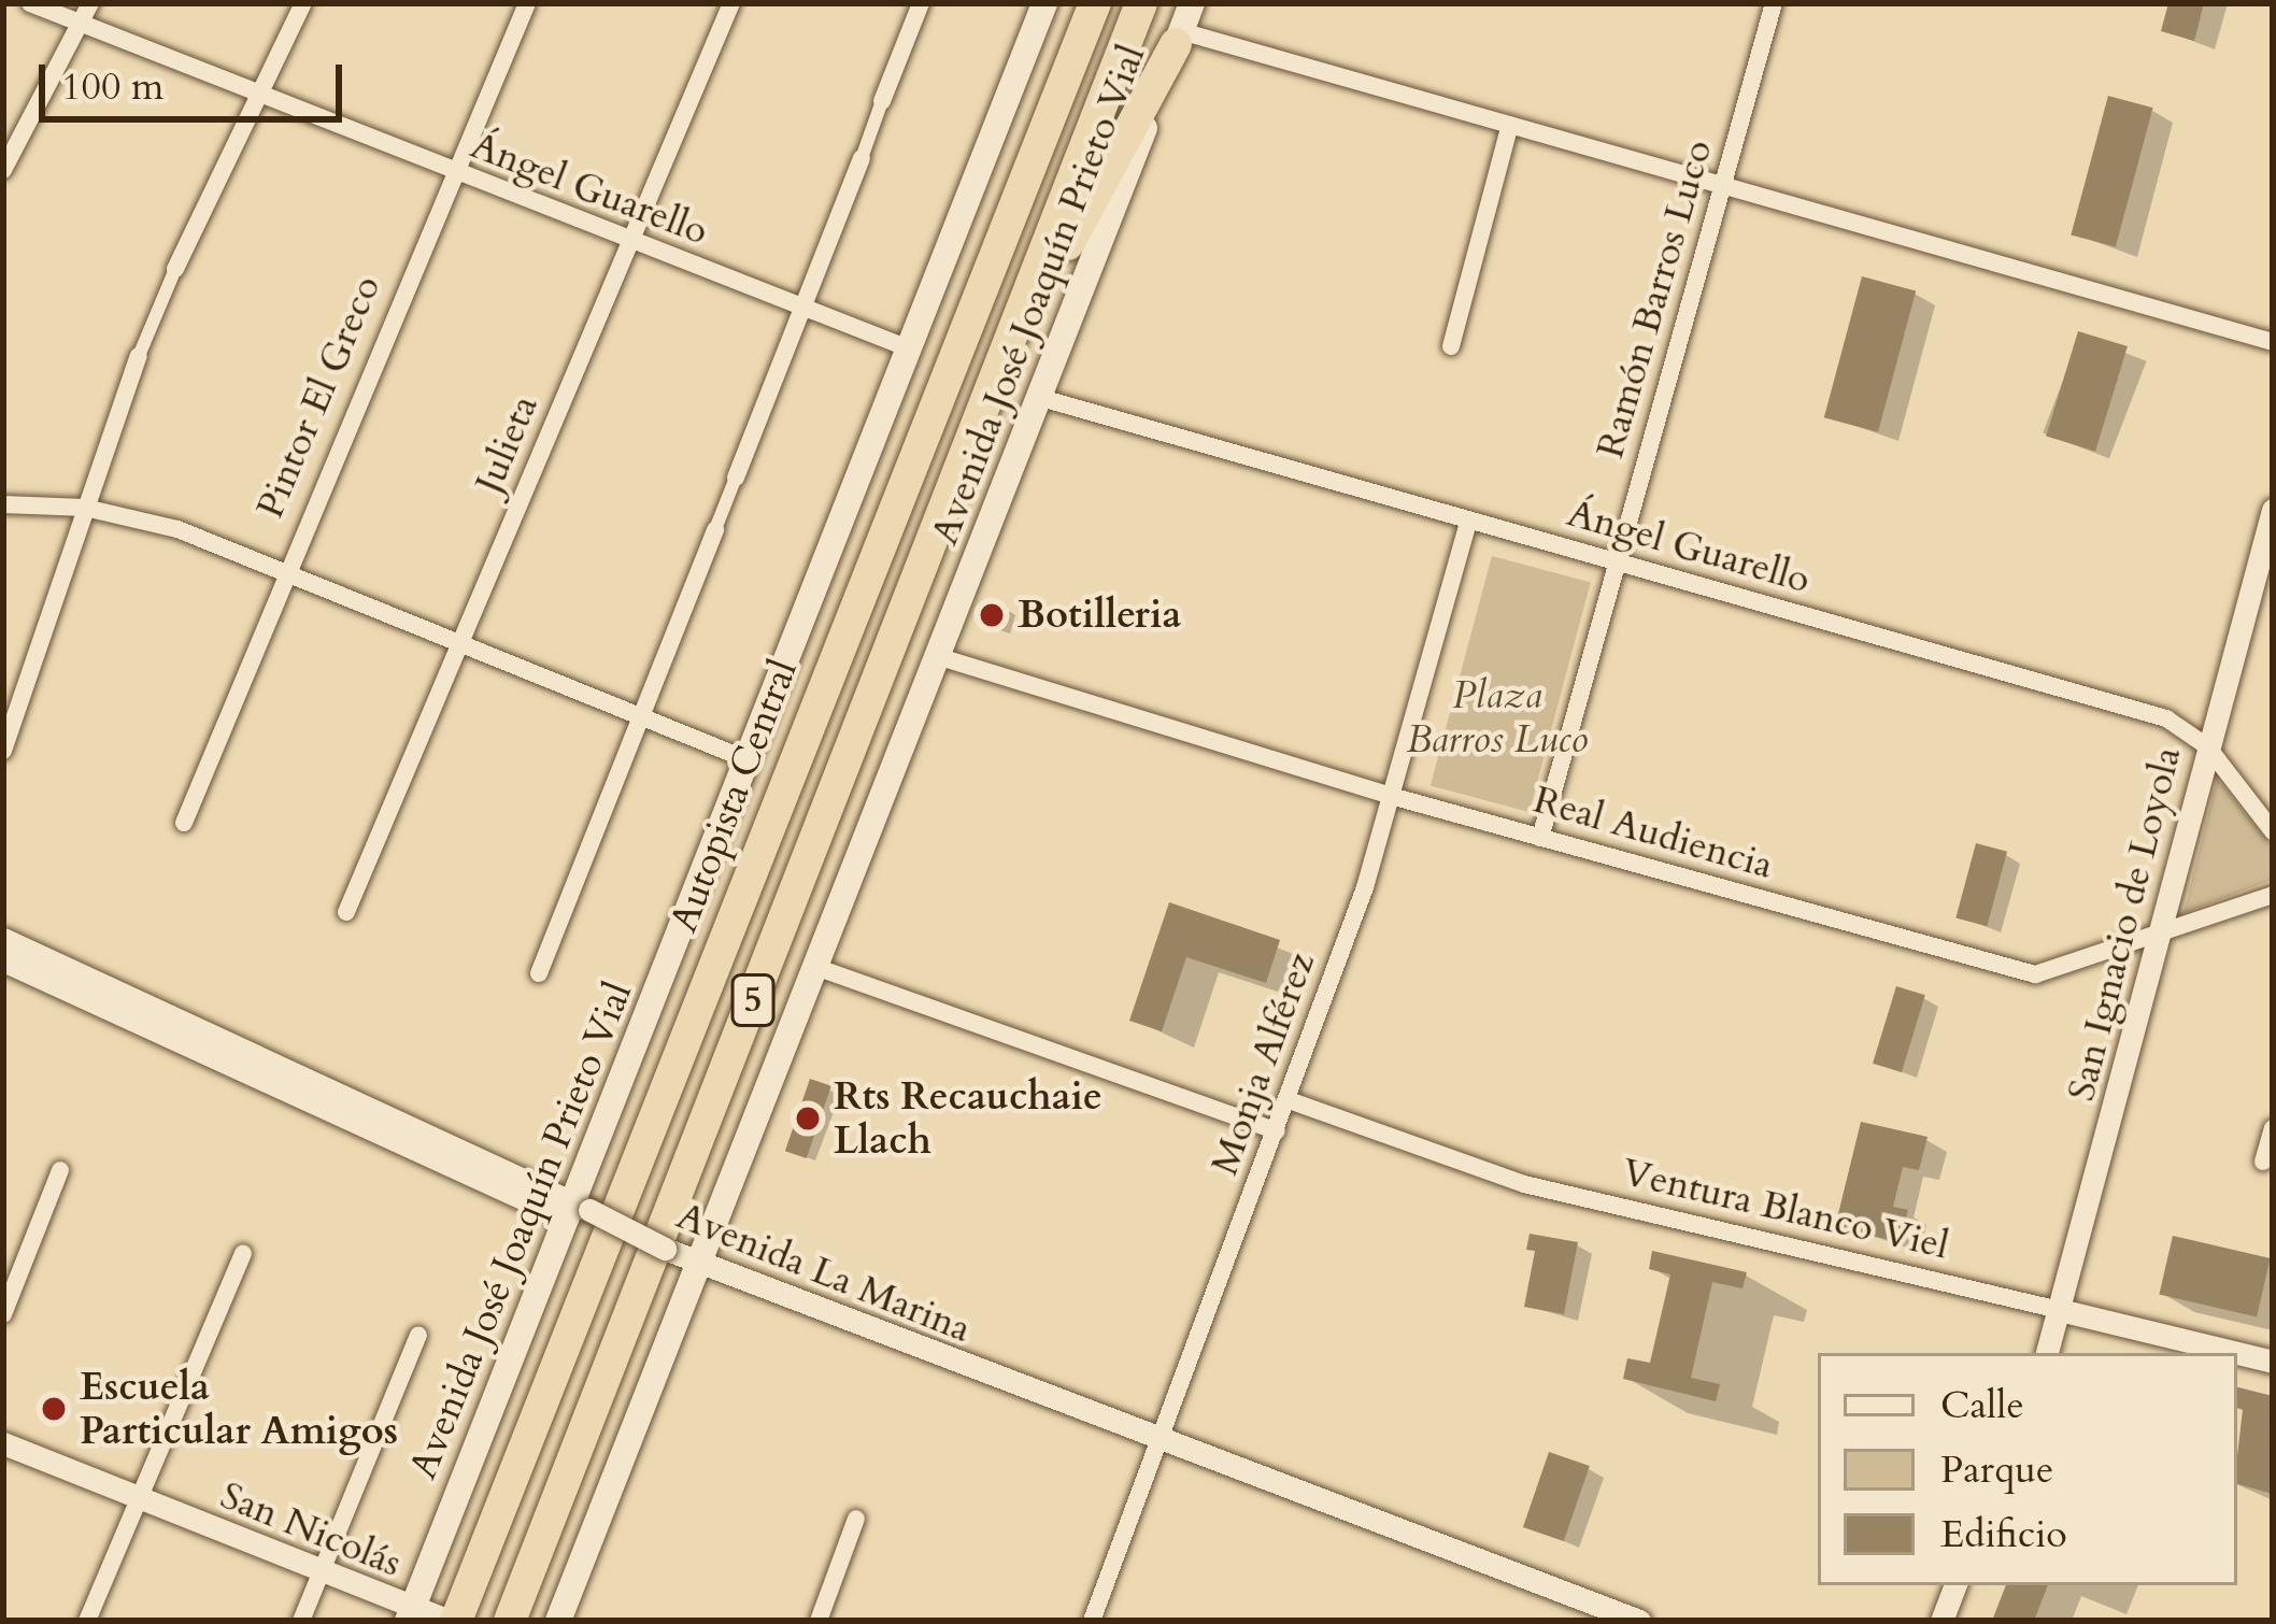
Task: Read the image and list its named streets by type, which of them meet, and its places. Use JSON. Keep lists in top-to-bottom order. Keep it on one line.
{"streets":{"highway":["Autopista Central","5"],"main road":["Avenida José Joaquín Prieto Vial"],"street":["Ángel Guarello","Ramón Barros Luco","Pintor El Greco","Julieta","Real Audiencia","San Ignacio de Loyola","Monja Alférez","Ventura Blanco Viel","Avenida La Marina","San Nicolás"]},"crossings":[["Ángel Guarello","Avenida José Joaquín Prieto Vial"],["Ángel Guarello","Ramón Barros Luco"],["Ángel Guarello","Pintor El Greco"],["Ángel Guarello","Julieta"],["Ángel Guarello","San Ignacio de Loyola"],["Ángel Guarello","Monja Alférez"],["Avenida José Joaquín Prieto Vial","Autopista Central"],["Avenida José Joaquín Prieto Vial","Real Audiencia"],["Avenida José Joaquín Prieto Vial","Avenida La Marina"],["Avenida José Joaquín Prieto Vial","San Nicolás"],["Ramón Barros Luco","Real Audiencia"],["Autopista Central","San Nicolás"],["Real Audiencia","San Ignacio de Loyola"],["Real Audiencia","Monja Alférez"],["San Ignacio de Loyola","Ventura Blanco Viel"],["Monja Alférez","Ventura Blanco Viel"],["Monja Alférez","Avenida La Marina"]],"parks":["Plaza Barros Luco"],"places":["Botilleria","Rts Recauchaie Llach","Escuela Particular Amigos"],"legend":["Calle","Parque","Edificio"],"scale_bar":"100 m"}
